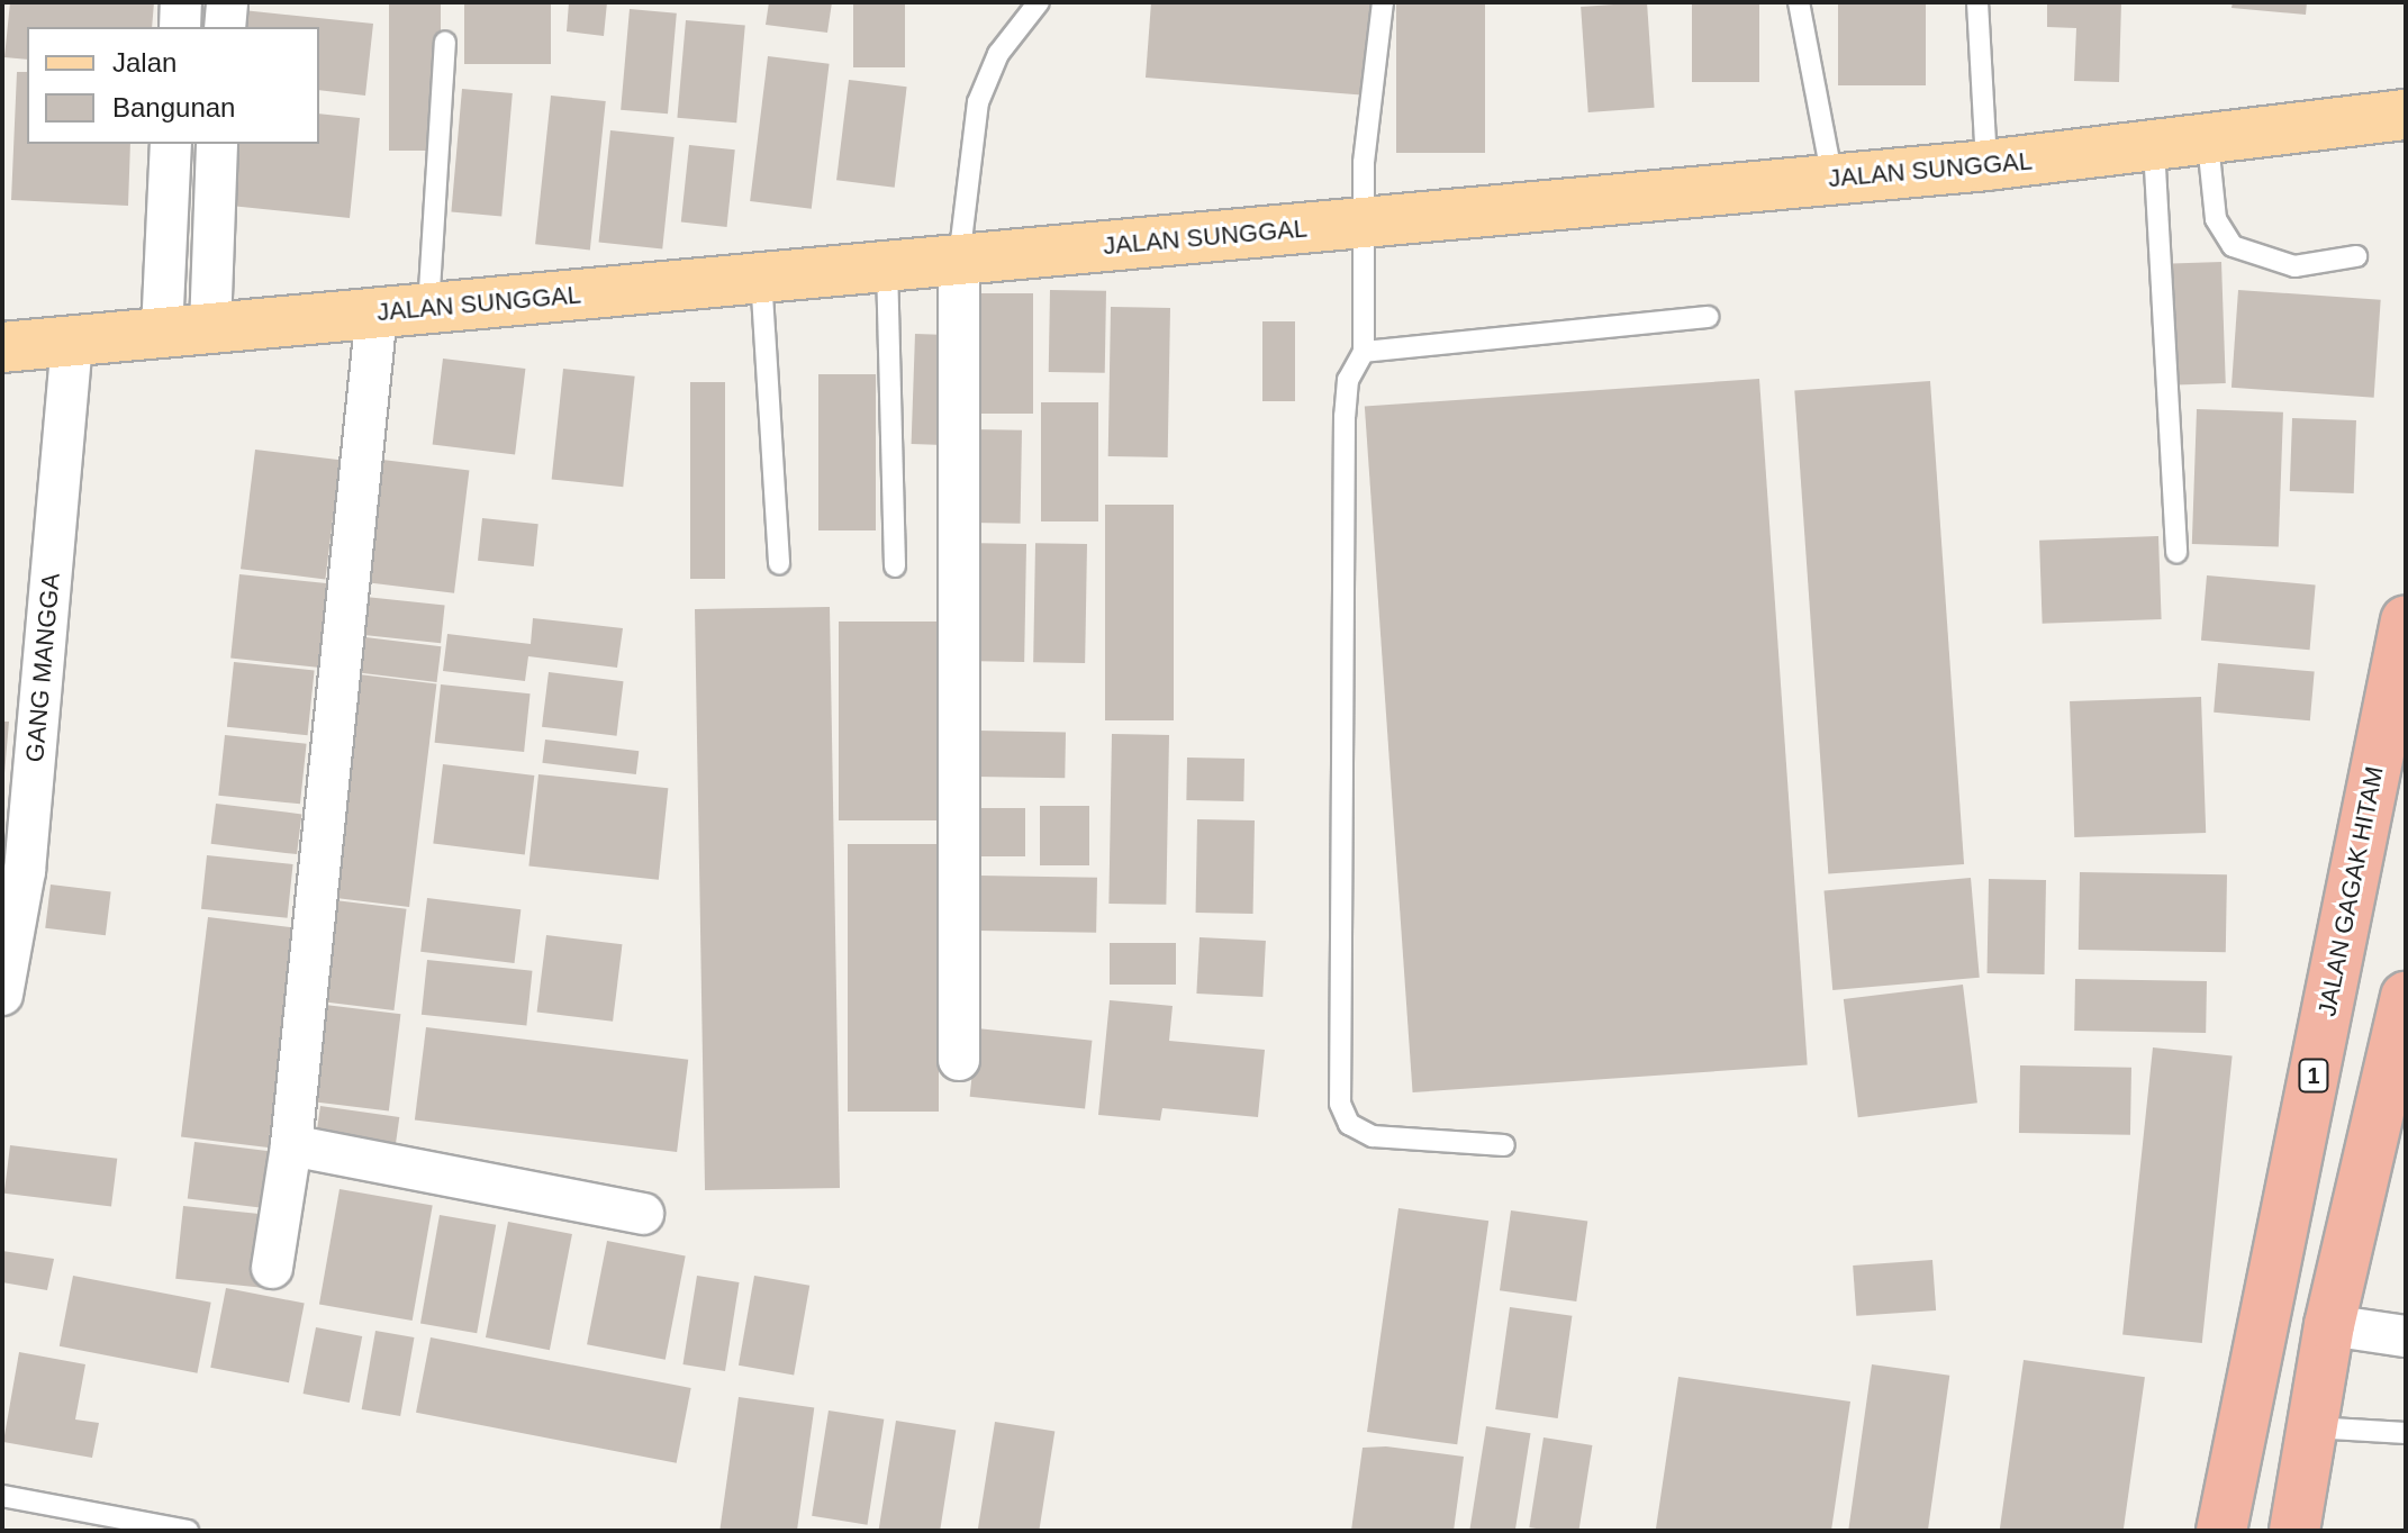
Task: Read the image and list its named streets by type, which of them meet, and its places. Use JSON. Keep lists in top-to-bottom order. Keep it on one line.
{"streets":{"highway":["JALAN GAGAK HITAM","1"],"main road":["JALAN SUNGGAL"],"street":["GANG MANGGA"]},"crossings":[["JALAN SUNGGAL","GANG MANGGA"]],"legend":["Jalan","Bangunan"]}
